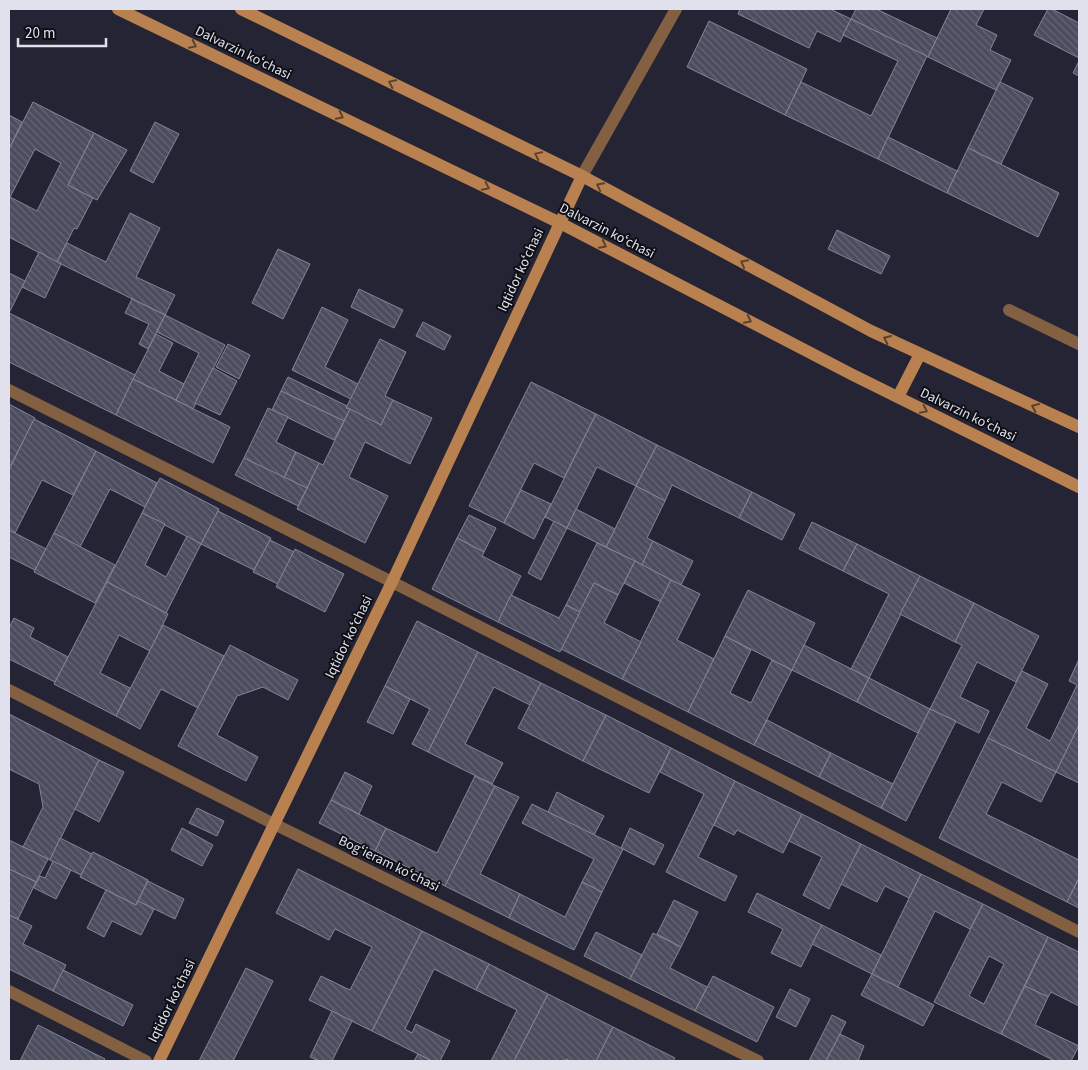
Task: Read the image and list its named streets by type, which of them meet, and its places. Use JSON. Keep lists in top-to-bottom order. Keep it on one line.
{"streets":{"main road":["Dalvarzin koʻchasi","Iqtidor koʻchasi"],"street":["Bogʻieram koʻchasi"]},"crossings":[["Dalvarzin koʻchasi","Iqtidor koʻchasi"],["Iqtidor koʻchasi","Bogʻieram koʻchasi"]],"scale_bar":"20 m"}
